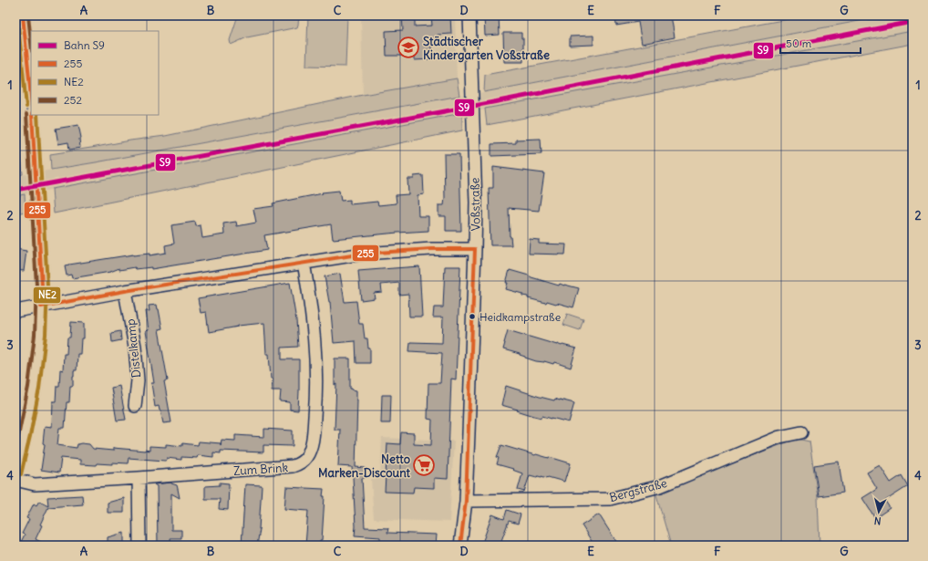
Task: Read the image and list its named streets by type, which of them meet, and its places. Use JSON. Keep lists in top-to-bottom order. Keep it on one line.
{"streets":{"street":["Voßstraße","Distelkamp","Zum Brink","Bergstraße"]},"crossings":[["Voßstraße","Bergstraße"]],"places":{"school or university":["Städtischer Kindergarten Voßstraße"],"other":["Heidkampstraße"],"supermarket":["Netto Marken-Discount"]},"lines":["transit line 255","transit line 252","transit line NE2","rail line S9"],"legend":["Bahn S9","255","NE2","252"],"scale_bar":"50 m","north":"bottom","grid":{"columns":["A","B","C","D","E","F","G"],"rows":["1","2","3","4"]}}
